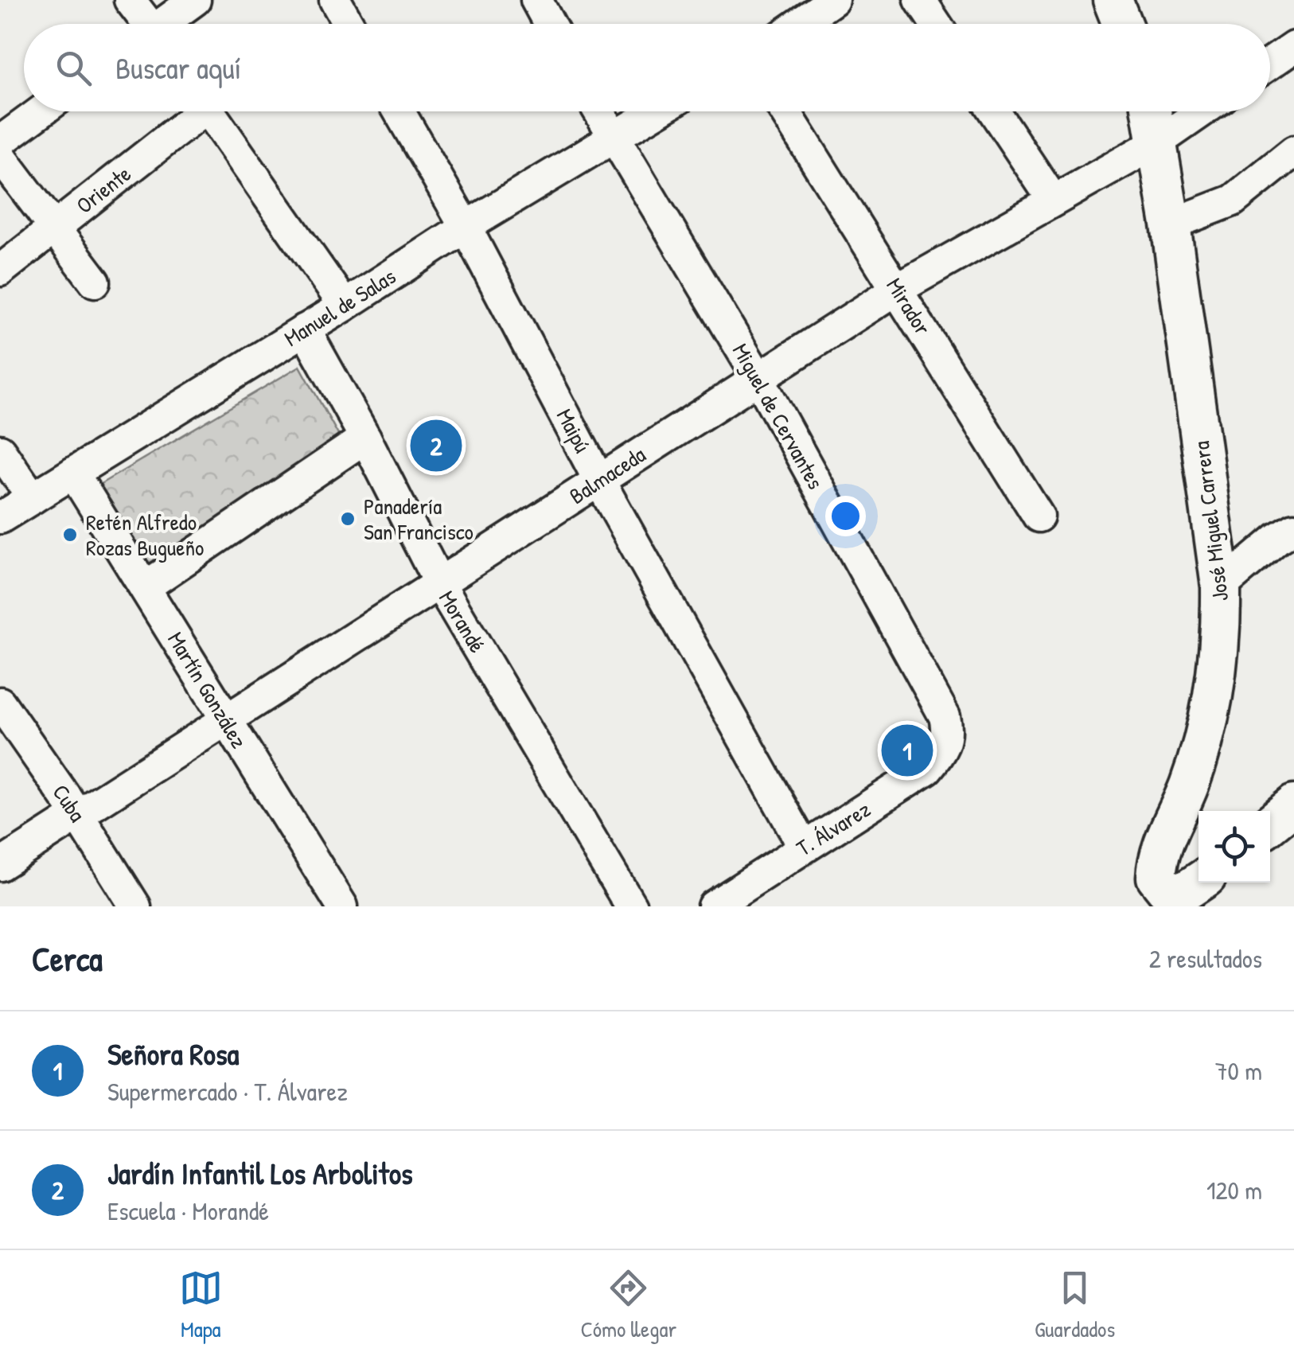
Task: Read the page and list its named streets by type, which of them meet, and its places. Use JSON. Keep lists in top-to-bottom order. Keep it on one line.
{"streets":{"main road":["José Miguel Carrera"],"street":["Oriente","Mirador","Manuel de Salas","Miguel de Cervantes","Maipú","Balmaceda","Morandé","Martín González","Cuba","T. Álvarez"]},"crossings":[["Mirador","Balmaceda"],["Manuel de Salas","Miguel de Cervantes"],["Manuel de Salas","Maipú"],["Manuel de Salas","Morandé"],["Manuel de Salas","Martín González"],["Miguel de Cervantes","Balmaceda"],["Miguel de Cervantes","T. Álvarez"],["Maipú","Balmaceda"],["Maipú","T. Álvarez"],["Balmaceda","José Miguel Carrera"],["Balmaceda","Morandé"],["Balmaceda","Martín González"],["Balmaceda","Cuba"]],"places":["Panadería San Francisco","Retén Alfredo Rozas Bugueño"],"page":{"search":"Buscar aquí","pins":["2","1"],"heading":["Cerca","2 resultados"],"list":[{"mark":"1","name":"Señora Rosa","note":"Supermercado · T. Álvarez","value":"70 m"},{"mark":"2","name":"Jardín Infantil Los Arbolitos","note":"Escuela · Morandé","value":"120 m"}],"nav":["Mapa","Cómo llegar","Guardados"]}}
